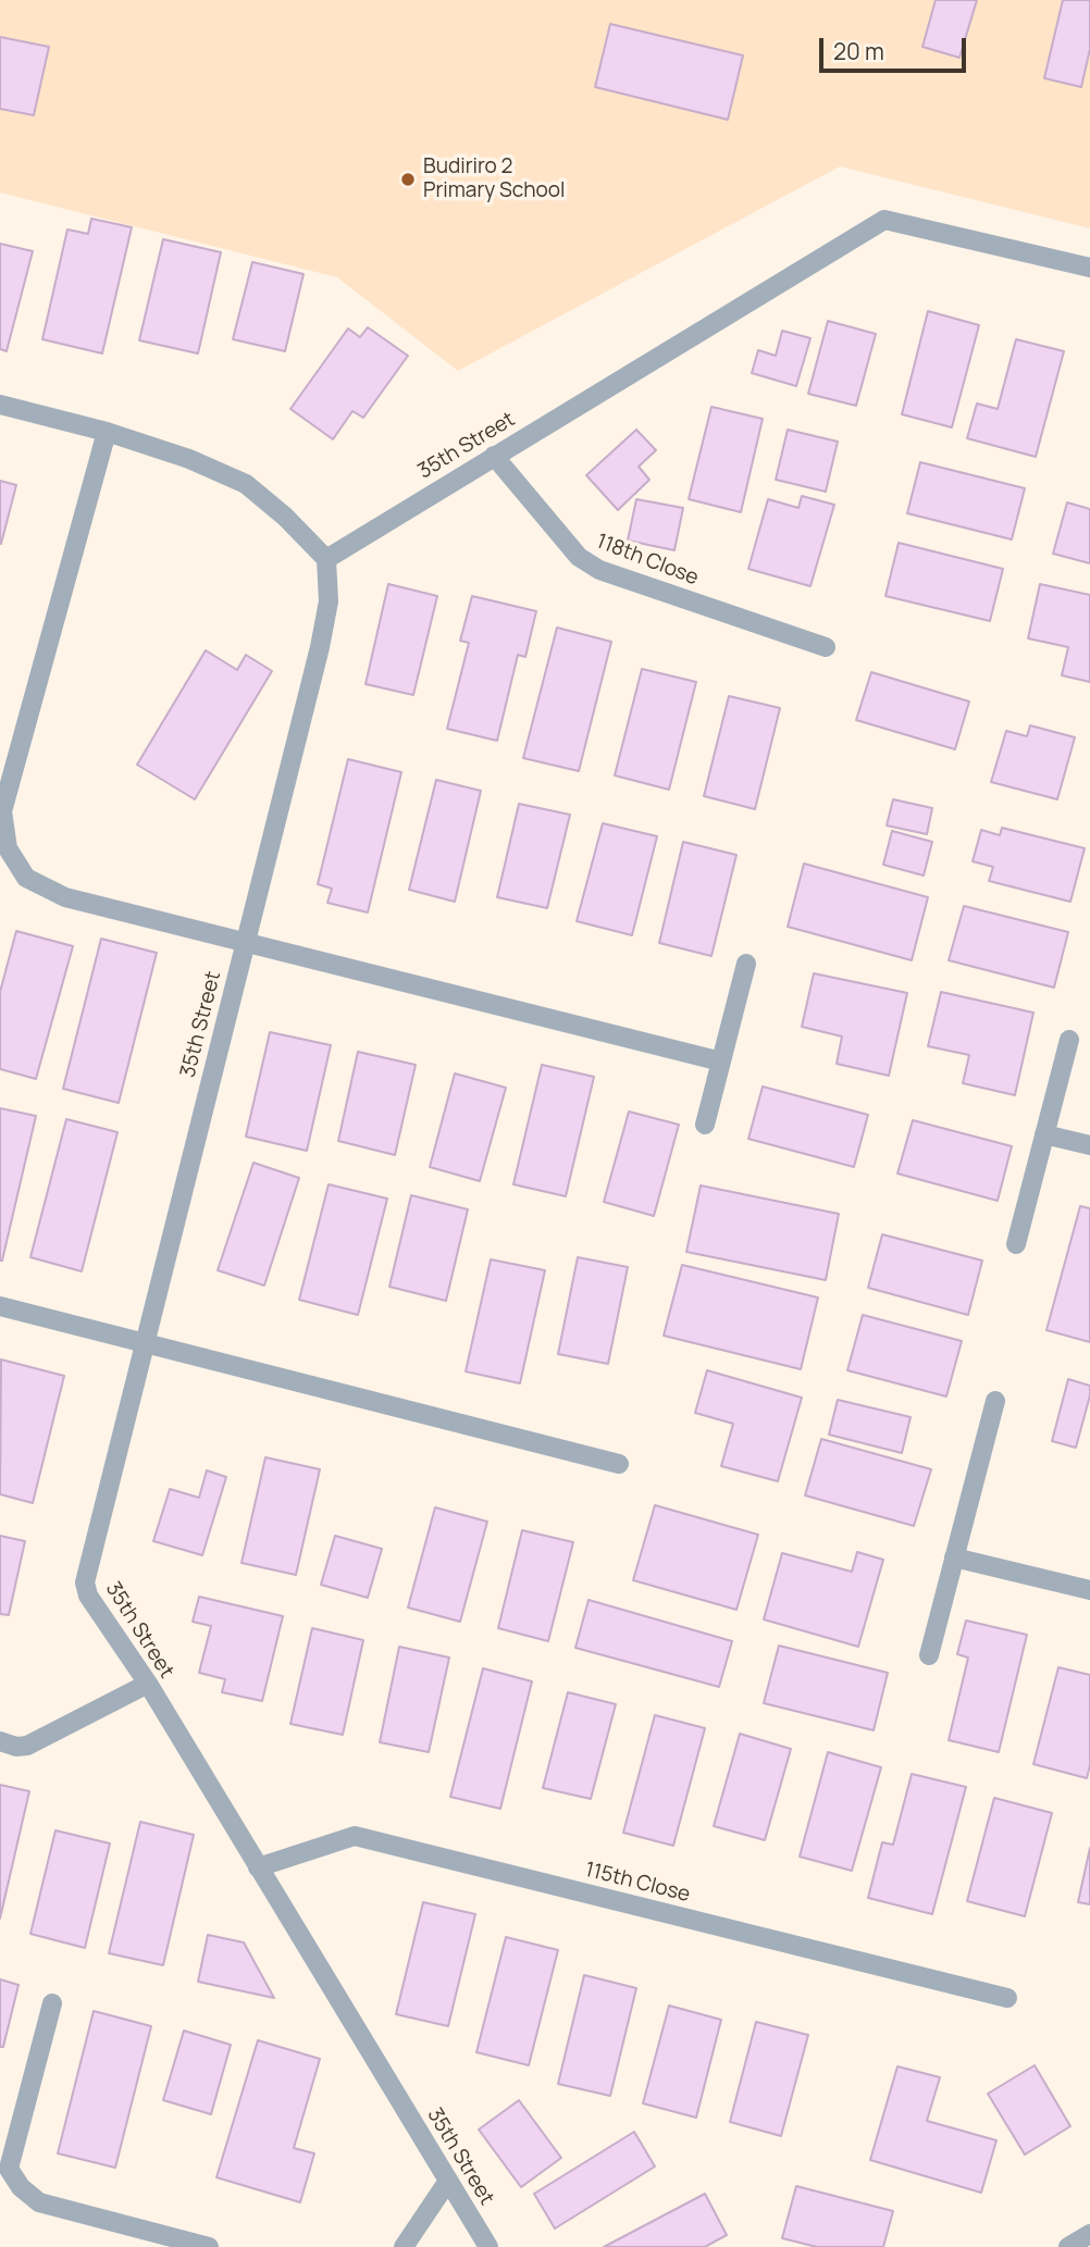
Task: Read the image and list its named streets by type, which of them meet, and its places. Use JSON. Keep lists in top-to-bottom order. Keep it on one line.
{"streets":{"street":["35th Street","118th Close","115th Close"]},"crossings":[["35th Street","118th Close"],["35th Street","115th Close"]],"places":["Budiriro 2 Primary School"],"scale_bar":"20 m"}
